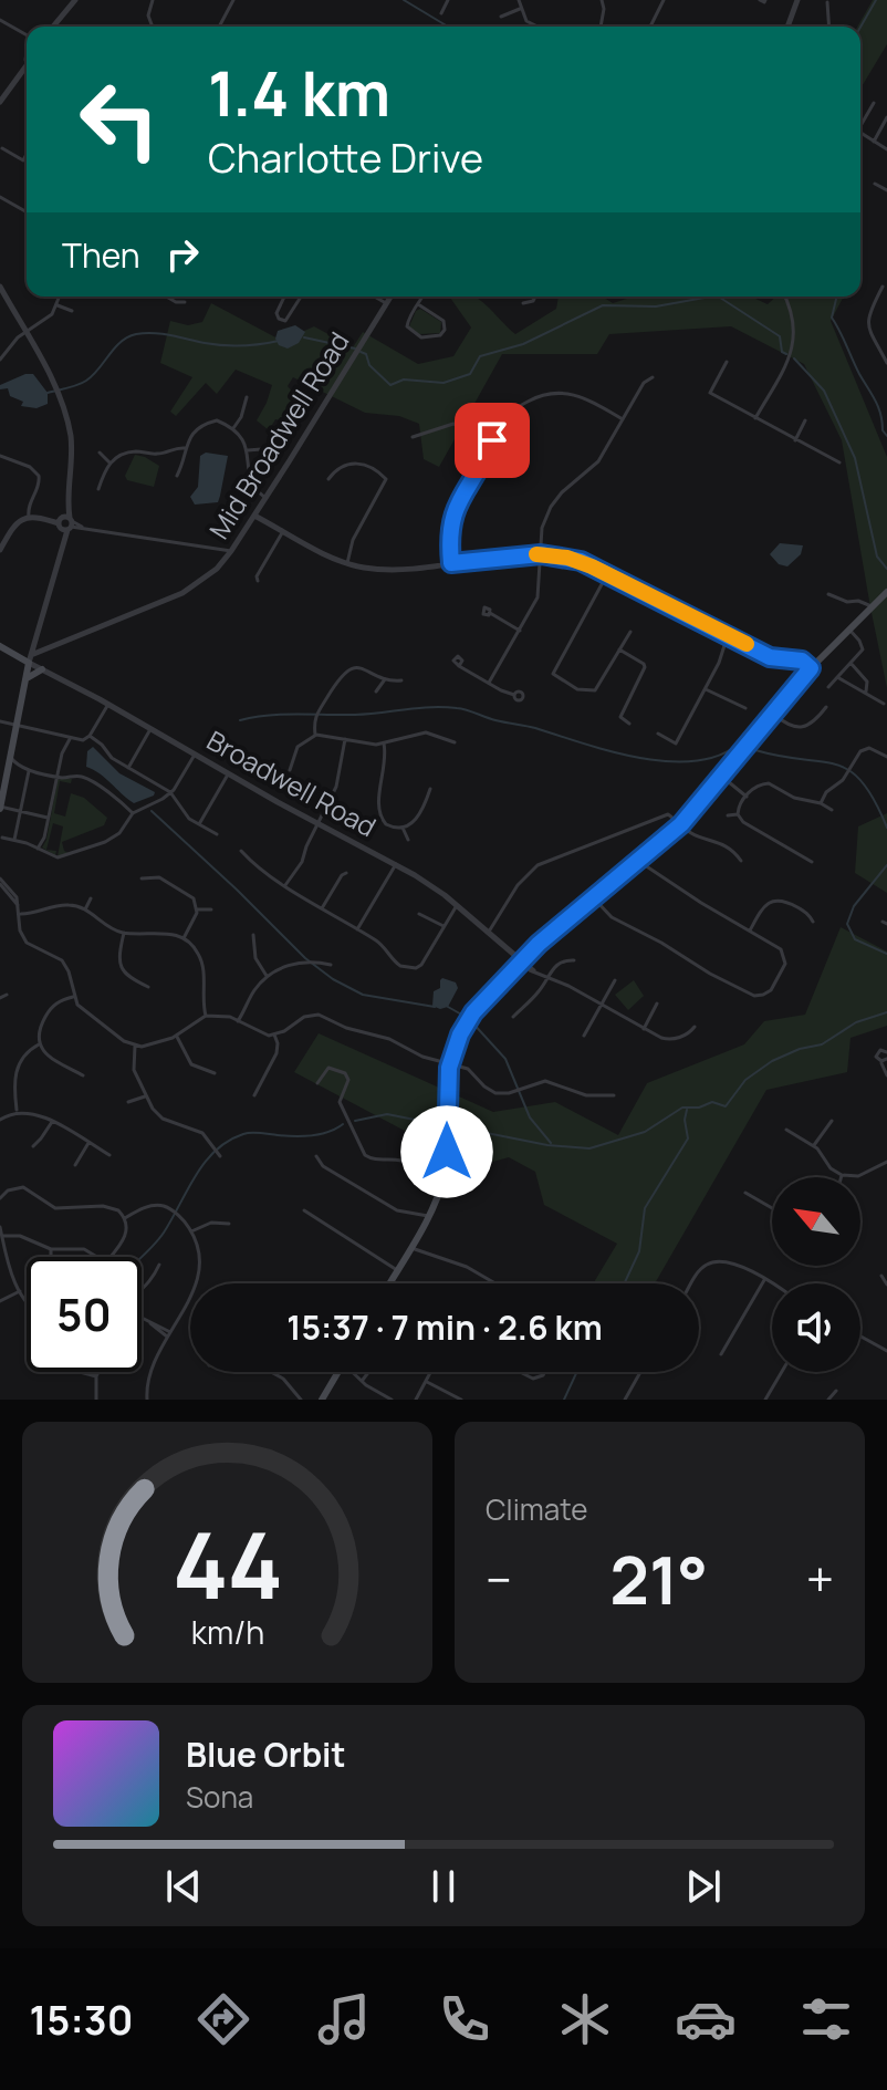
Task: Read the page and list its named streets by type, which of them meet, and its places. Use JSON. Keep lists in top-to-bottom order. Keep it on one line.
{"streets":{"street":["Mid Broadwell Road","Broadwell Road"]},"north":"top left","page":{"turn":["1.4 km","Charlotte Drive"],"then":"Then","limit":"50","trip":"15:37 · 7 min · 2.6 km","tile":"Climate","heat":["−","21°","+"],"song":["Blue Orbit","Sona"],"tabs":"15:30","gauge":["44","km/h"]}}
